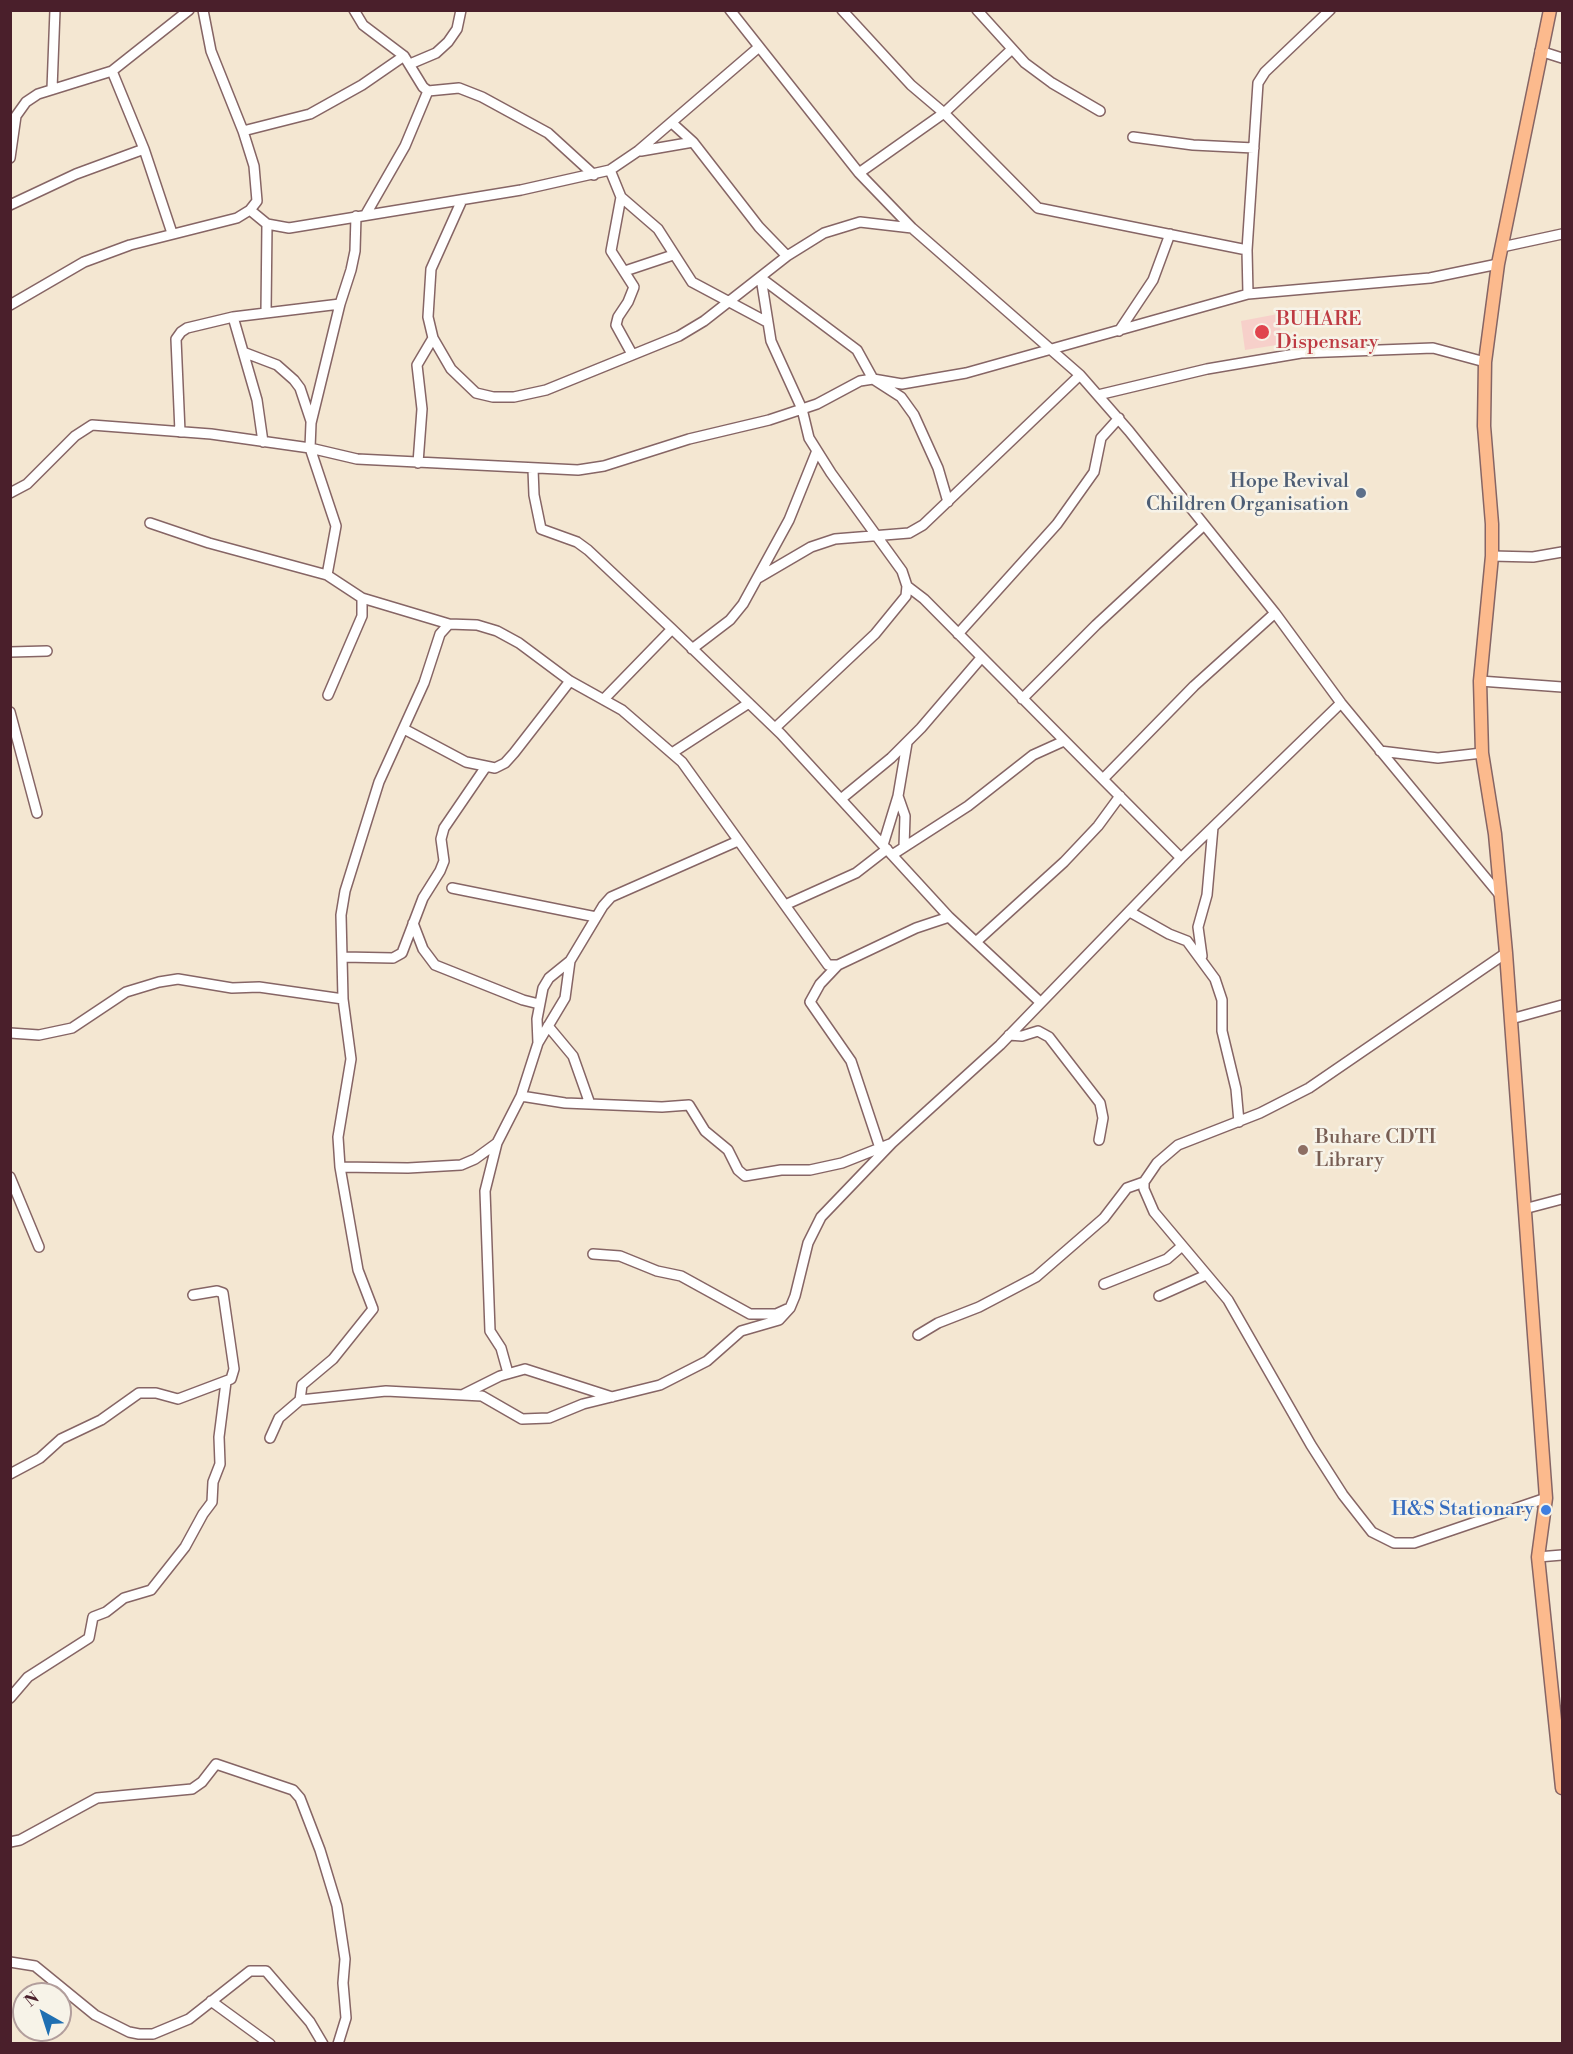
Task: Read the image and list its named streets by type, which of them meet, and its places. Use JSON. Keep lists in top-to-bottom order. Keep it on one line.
{"places":["BUHARE Dispensary","Hope Revival Children Organisation","Buhare CDTI Library","H&S Stationary"],"north":"top left"}
